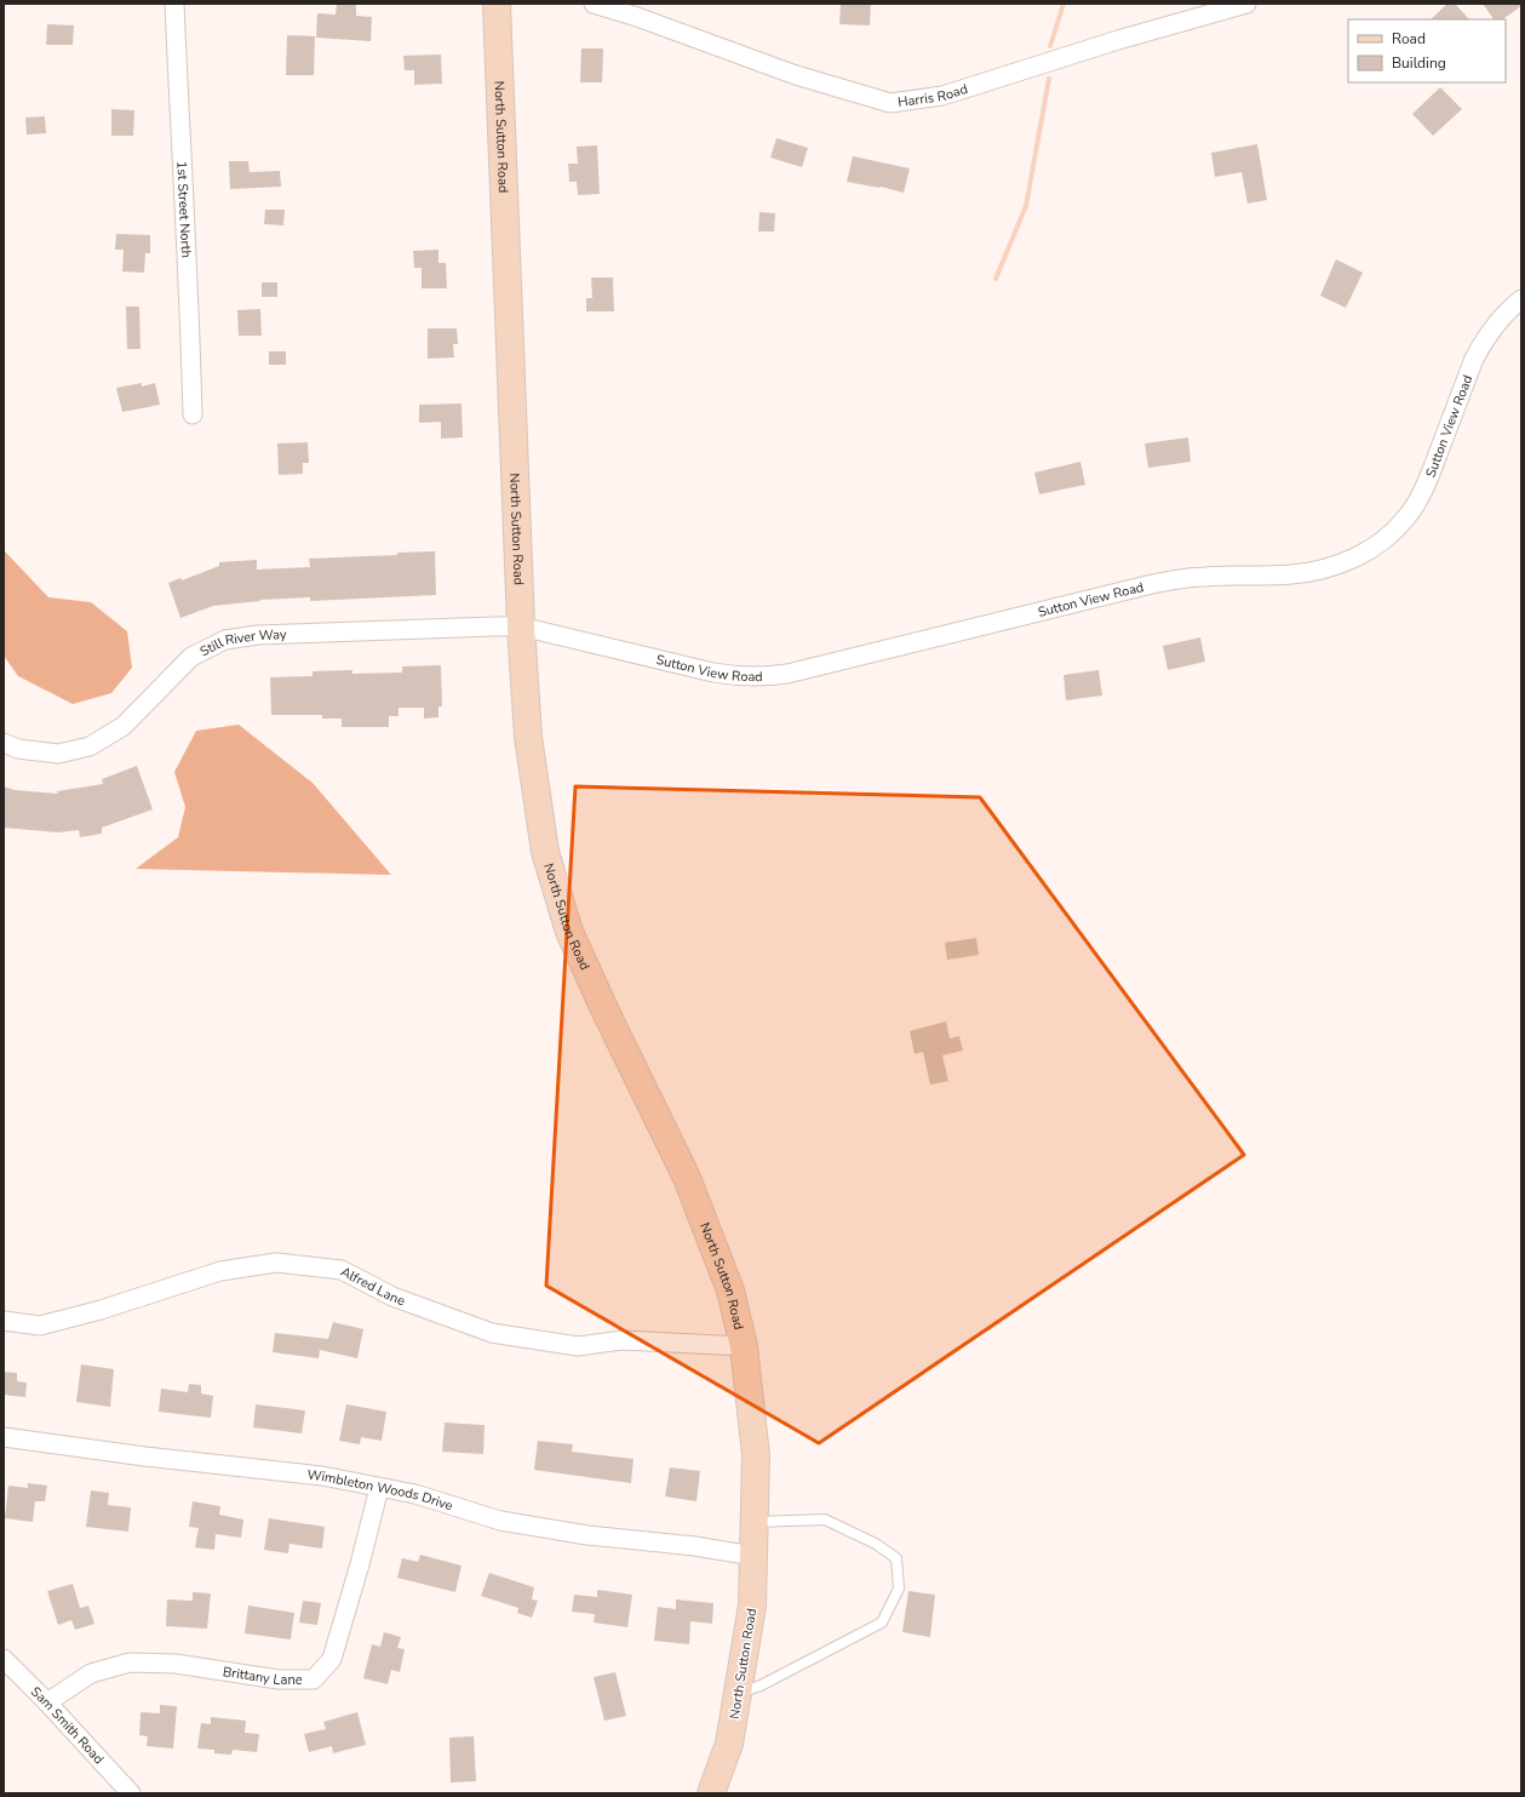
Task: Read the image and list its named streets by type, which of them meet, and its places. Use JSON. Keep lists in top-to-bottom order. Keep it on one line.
{"streets":{"main road":["North Sutton Road"],"street":["Harris Road","1st Street North","Sutton View Road","Still River Way","Alfred Lane","Wimbleton Woods Drive","Brittany Lane","Sam Smith Road"]},"crossings":[["North Sutton Road","Sutton View Road"],["North Sutton Road","Still River Way"],["North Sutton Road","Alfred Lane"],["North Sutton Road","Wimbleton Woods Drive"],["Sutton View Road","Still River Way"],["Wimbleton Woods Drive","Brittany Lane"],["Brittany Lane","Sam Smith Road"]],"legend":["Road","Building"]}
